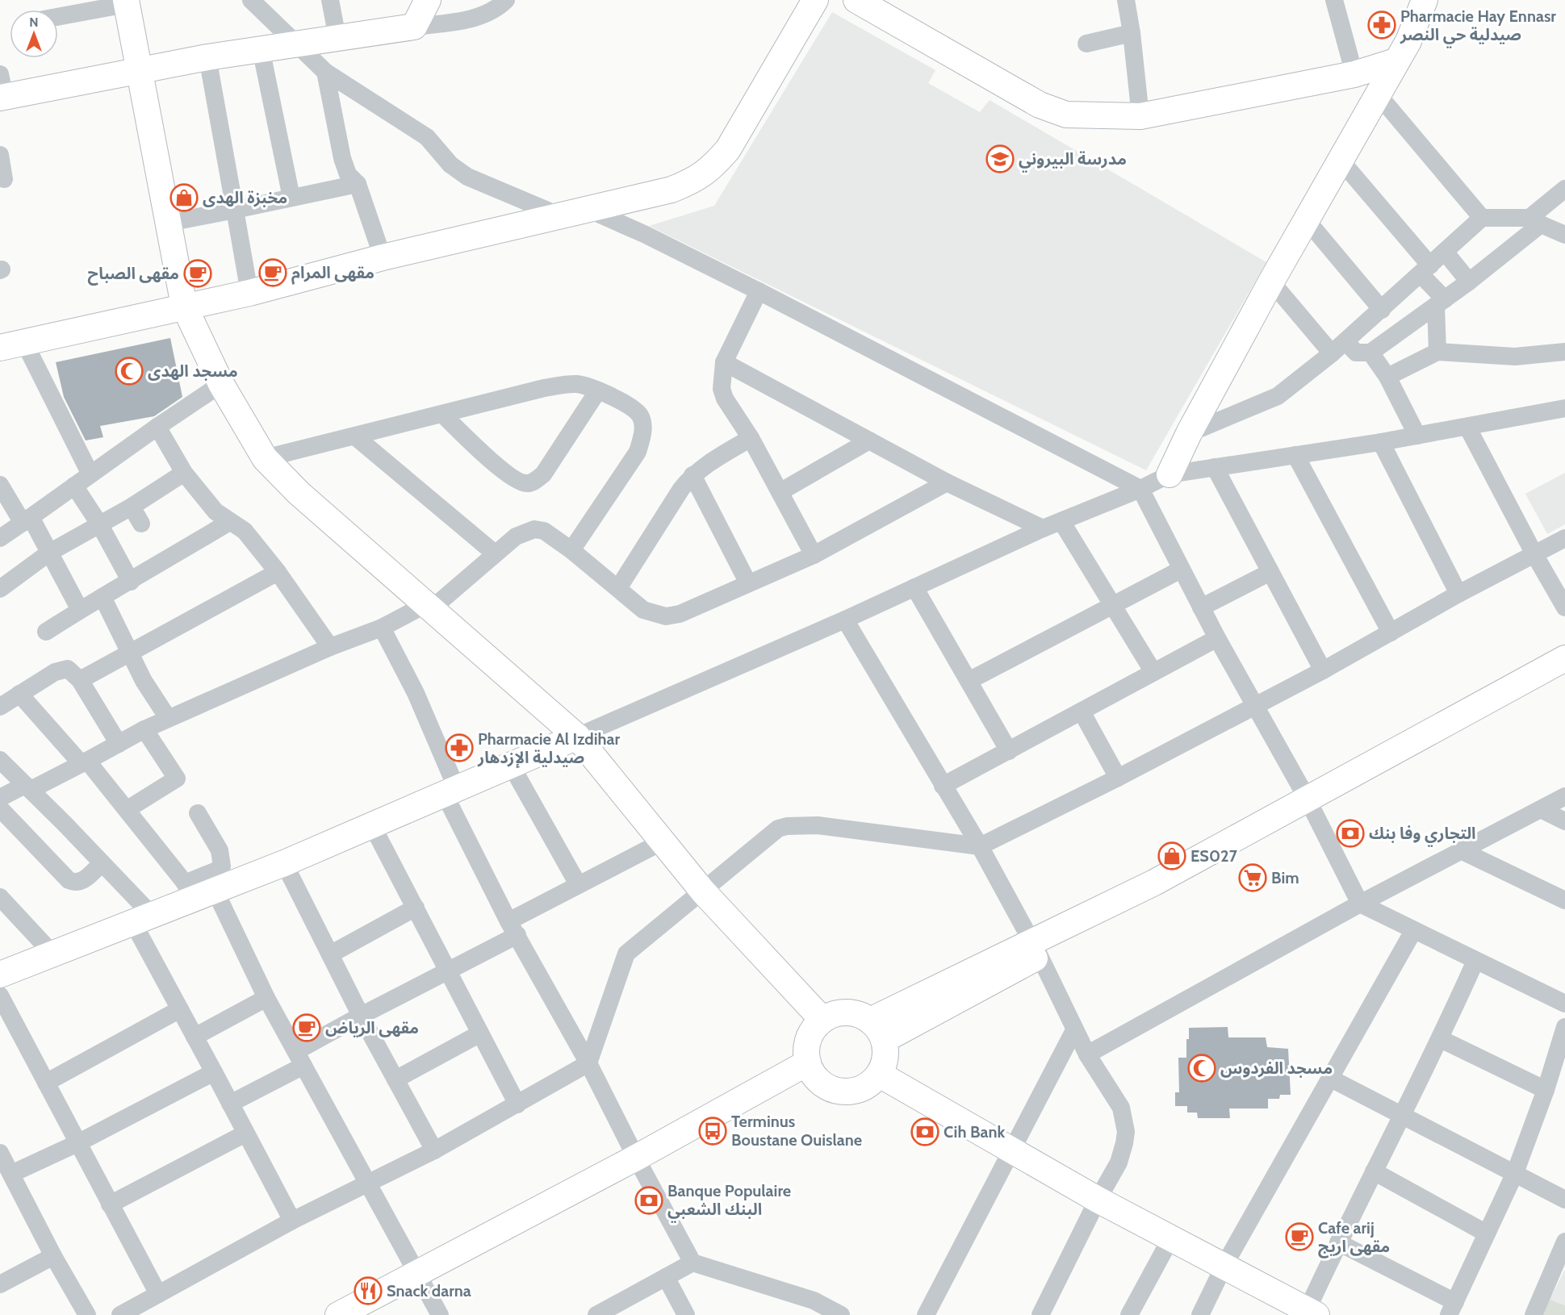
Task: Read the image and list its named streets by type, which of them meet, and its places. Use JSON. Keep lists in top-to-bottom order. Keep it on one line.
{"places":{"pharmacy":["Pharmacie Hay Ennasr صيدلية حي النصر","Pharmacie Al Izdihar صيدلية الإزدهار"],"school or university":["مدرسة البيروني"],"shop":["مخبزة الهدى","ES027"],"cafe":["مقهى المرام","مقهى الصباح","مقهى الرياض","Cafe arij مقهى اريج"],"mosque":["مسجد الهدى","مسجد الفردوس"],"bank":["التجاري وفا بنك","Cih Bank","Banque Populaire البنك الشعبي"],"supermarket":["Bim"],"bus stop":["Terminus Boustane Ouislane"],"restaurant":["Snack darna"]},"north":"top"}
